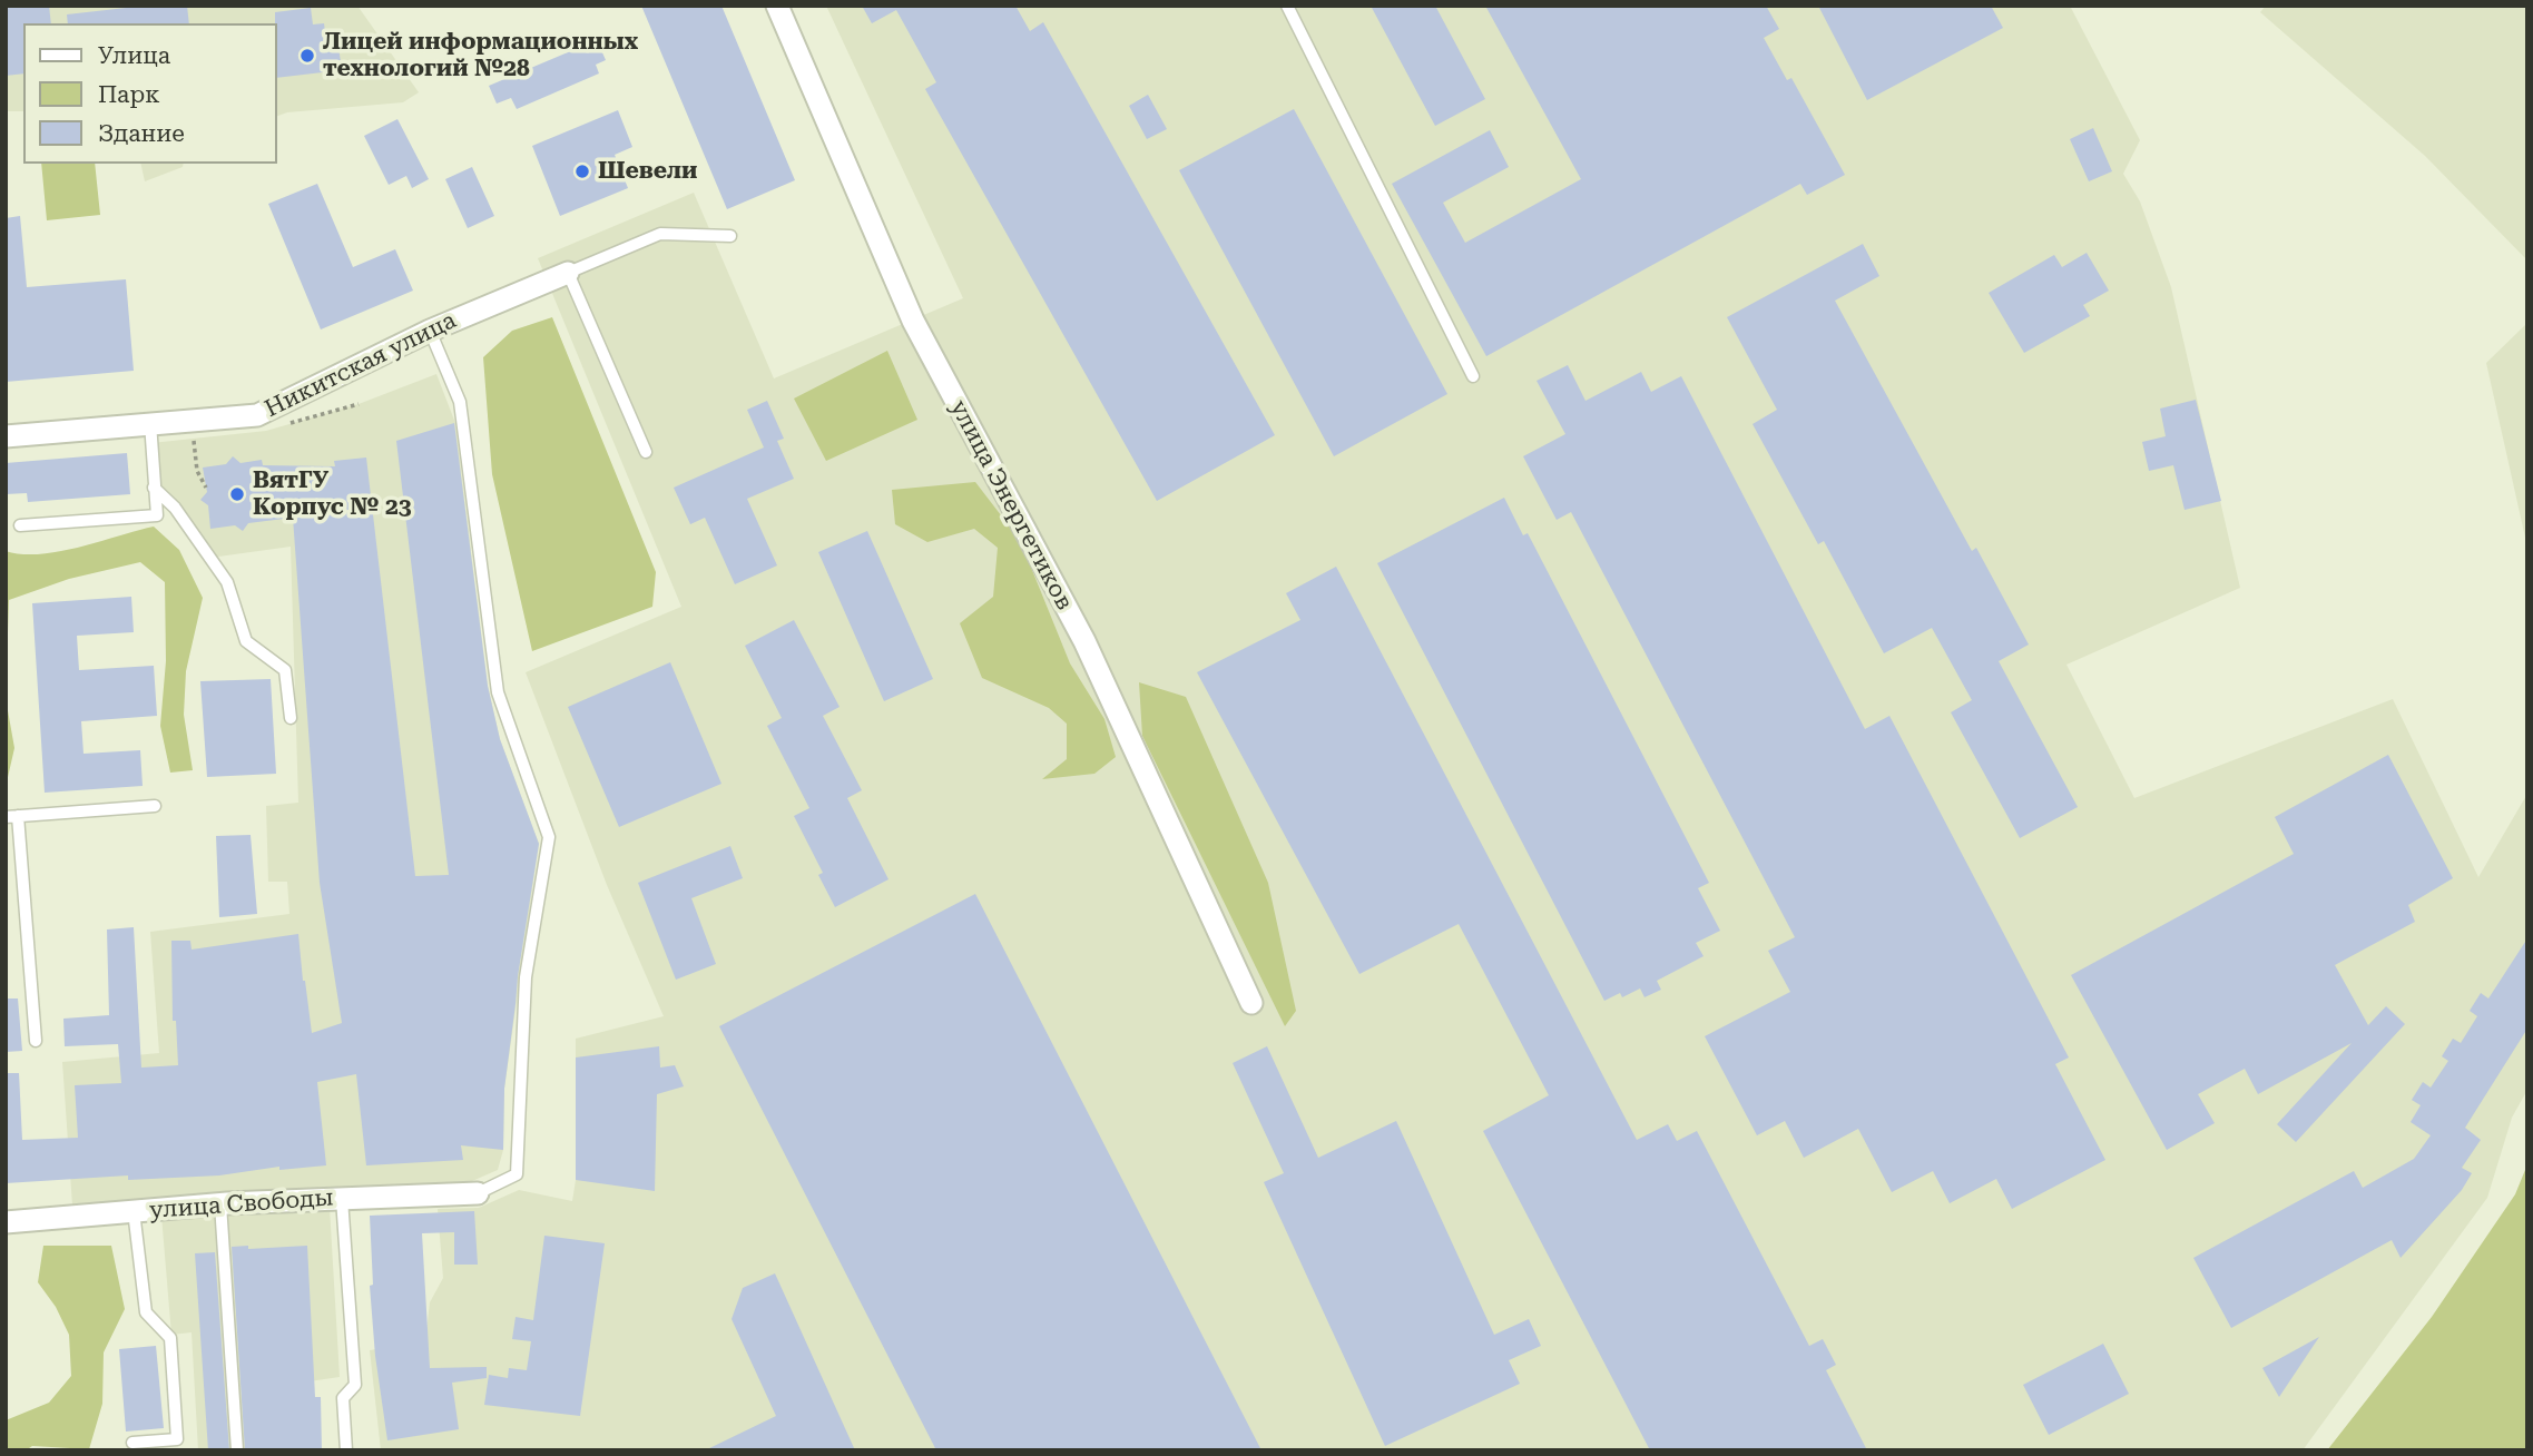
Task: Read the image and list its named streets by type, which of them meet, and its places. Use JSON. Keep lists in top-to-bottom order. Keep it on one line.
{"streets":{"street":["Никитская улица","улица Энергетиков","улица Свободы"]},"places":["Лицей информационных технологий №28","Шевели","ВятГУ Корпус № 23"],"legend":["Улица","Парк","Здание"]}
